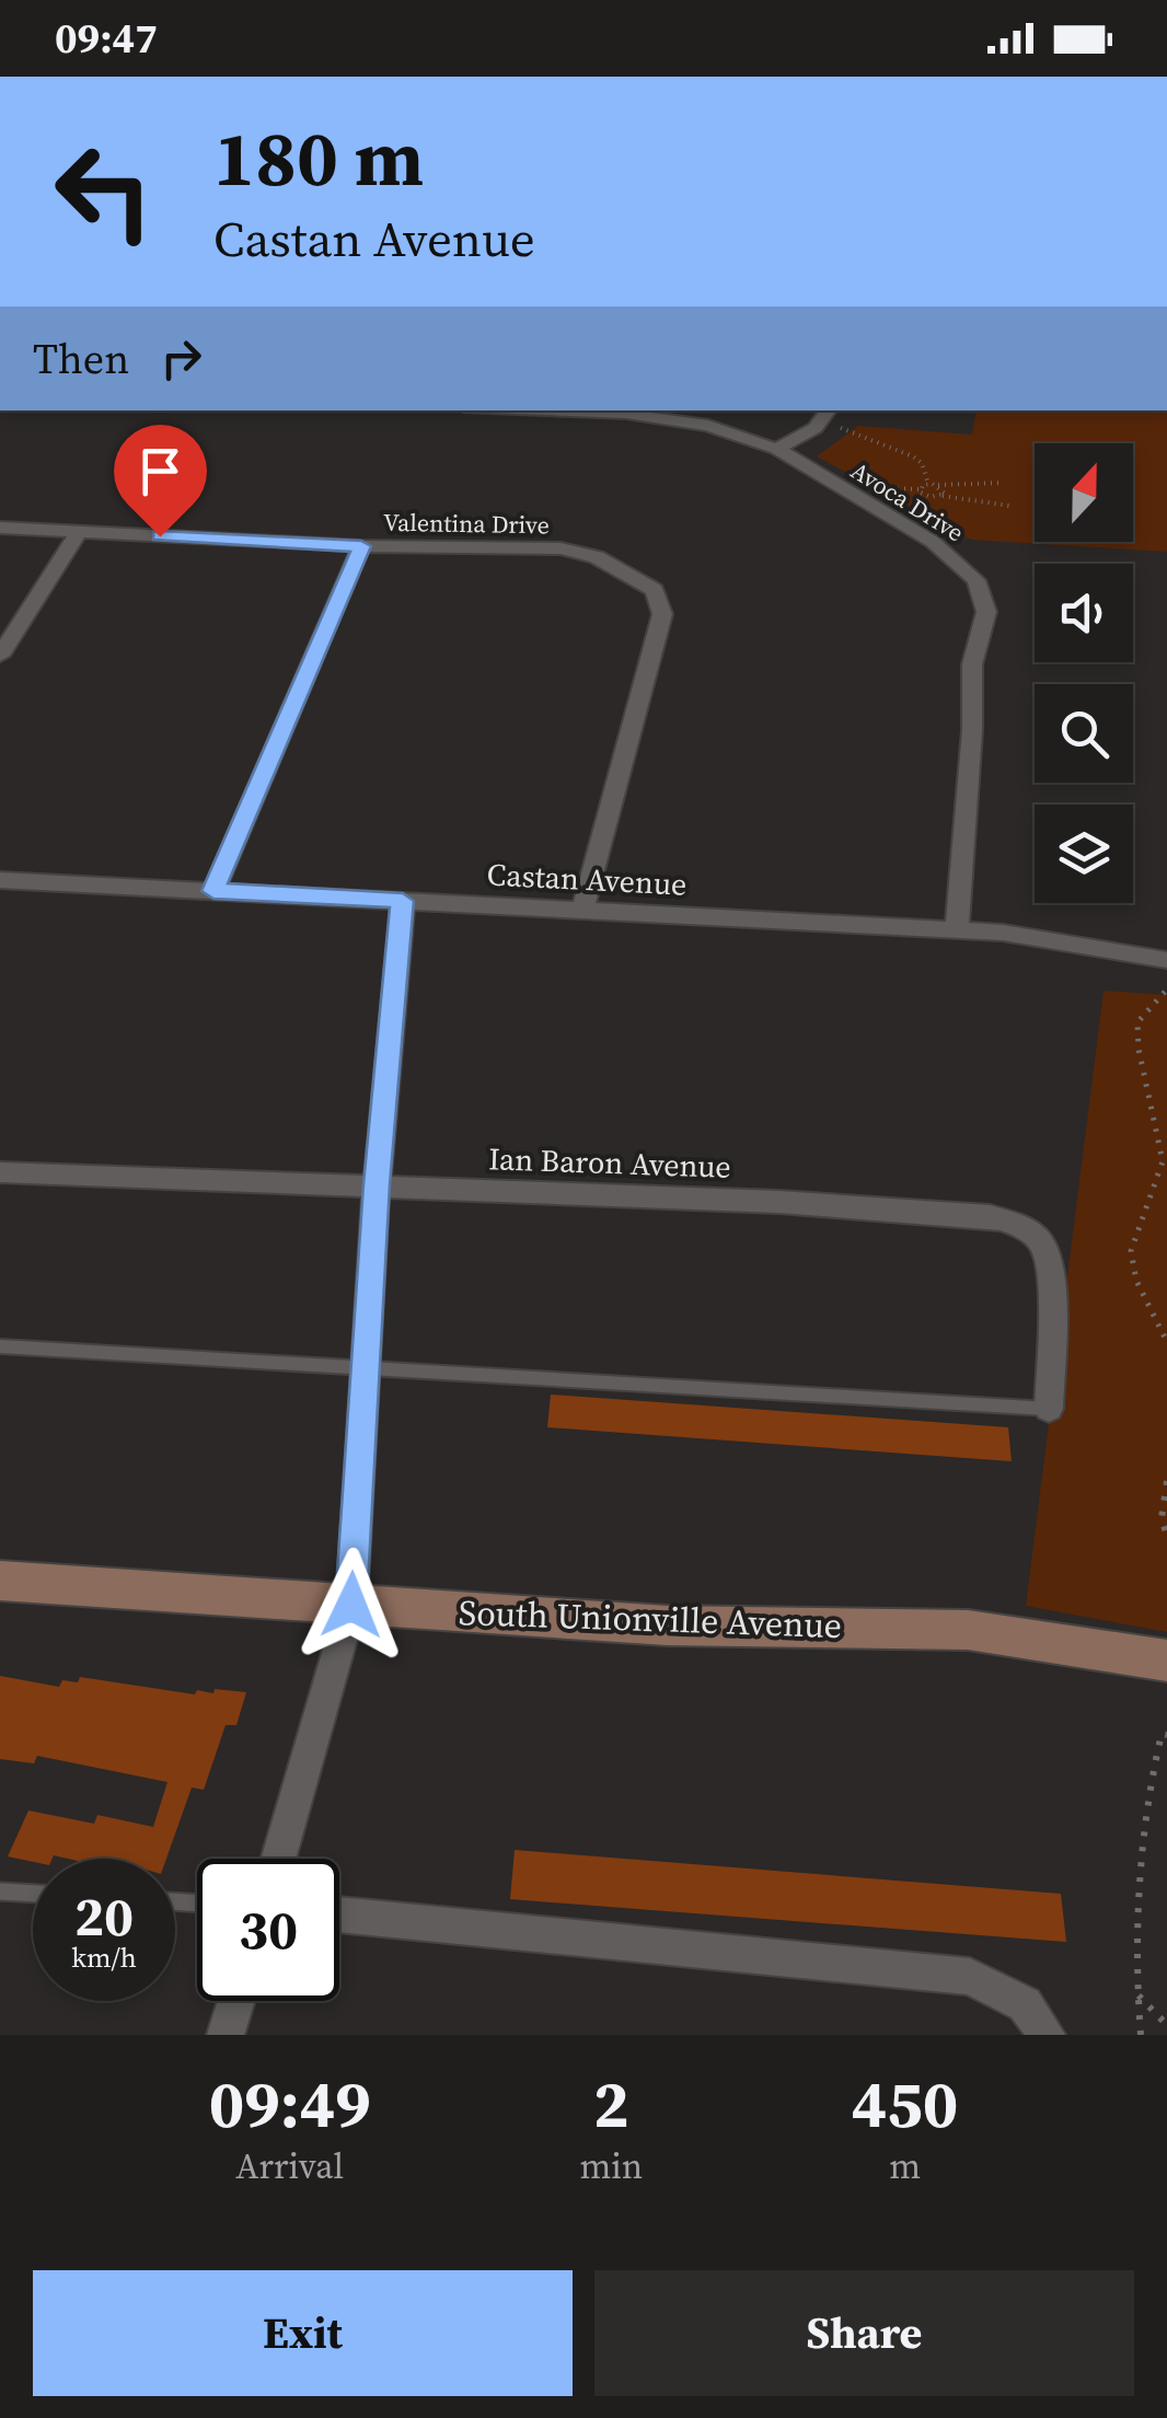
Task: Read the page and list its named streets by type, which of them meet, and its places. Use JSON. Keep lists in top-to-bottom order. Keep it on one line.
{"streets":{"street":["Avoca Drive","Valentina Drive","Castan Avenue","Ian Baron Avenue","South Unionville Avenue"]},"crossings":[["Avoca Drive","Castan Avenue"],["Valentina Drive","Castan Avenue"]],"north":"top","page":{"status":"09:47","turn":["180 m","Castan Avenue"],"then":"Then","speed":"20 km/h","limit":"30","eta":["09:49","Arrival","2","min","450","m"],"buttons":["Exit","Share"]}}
